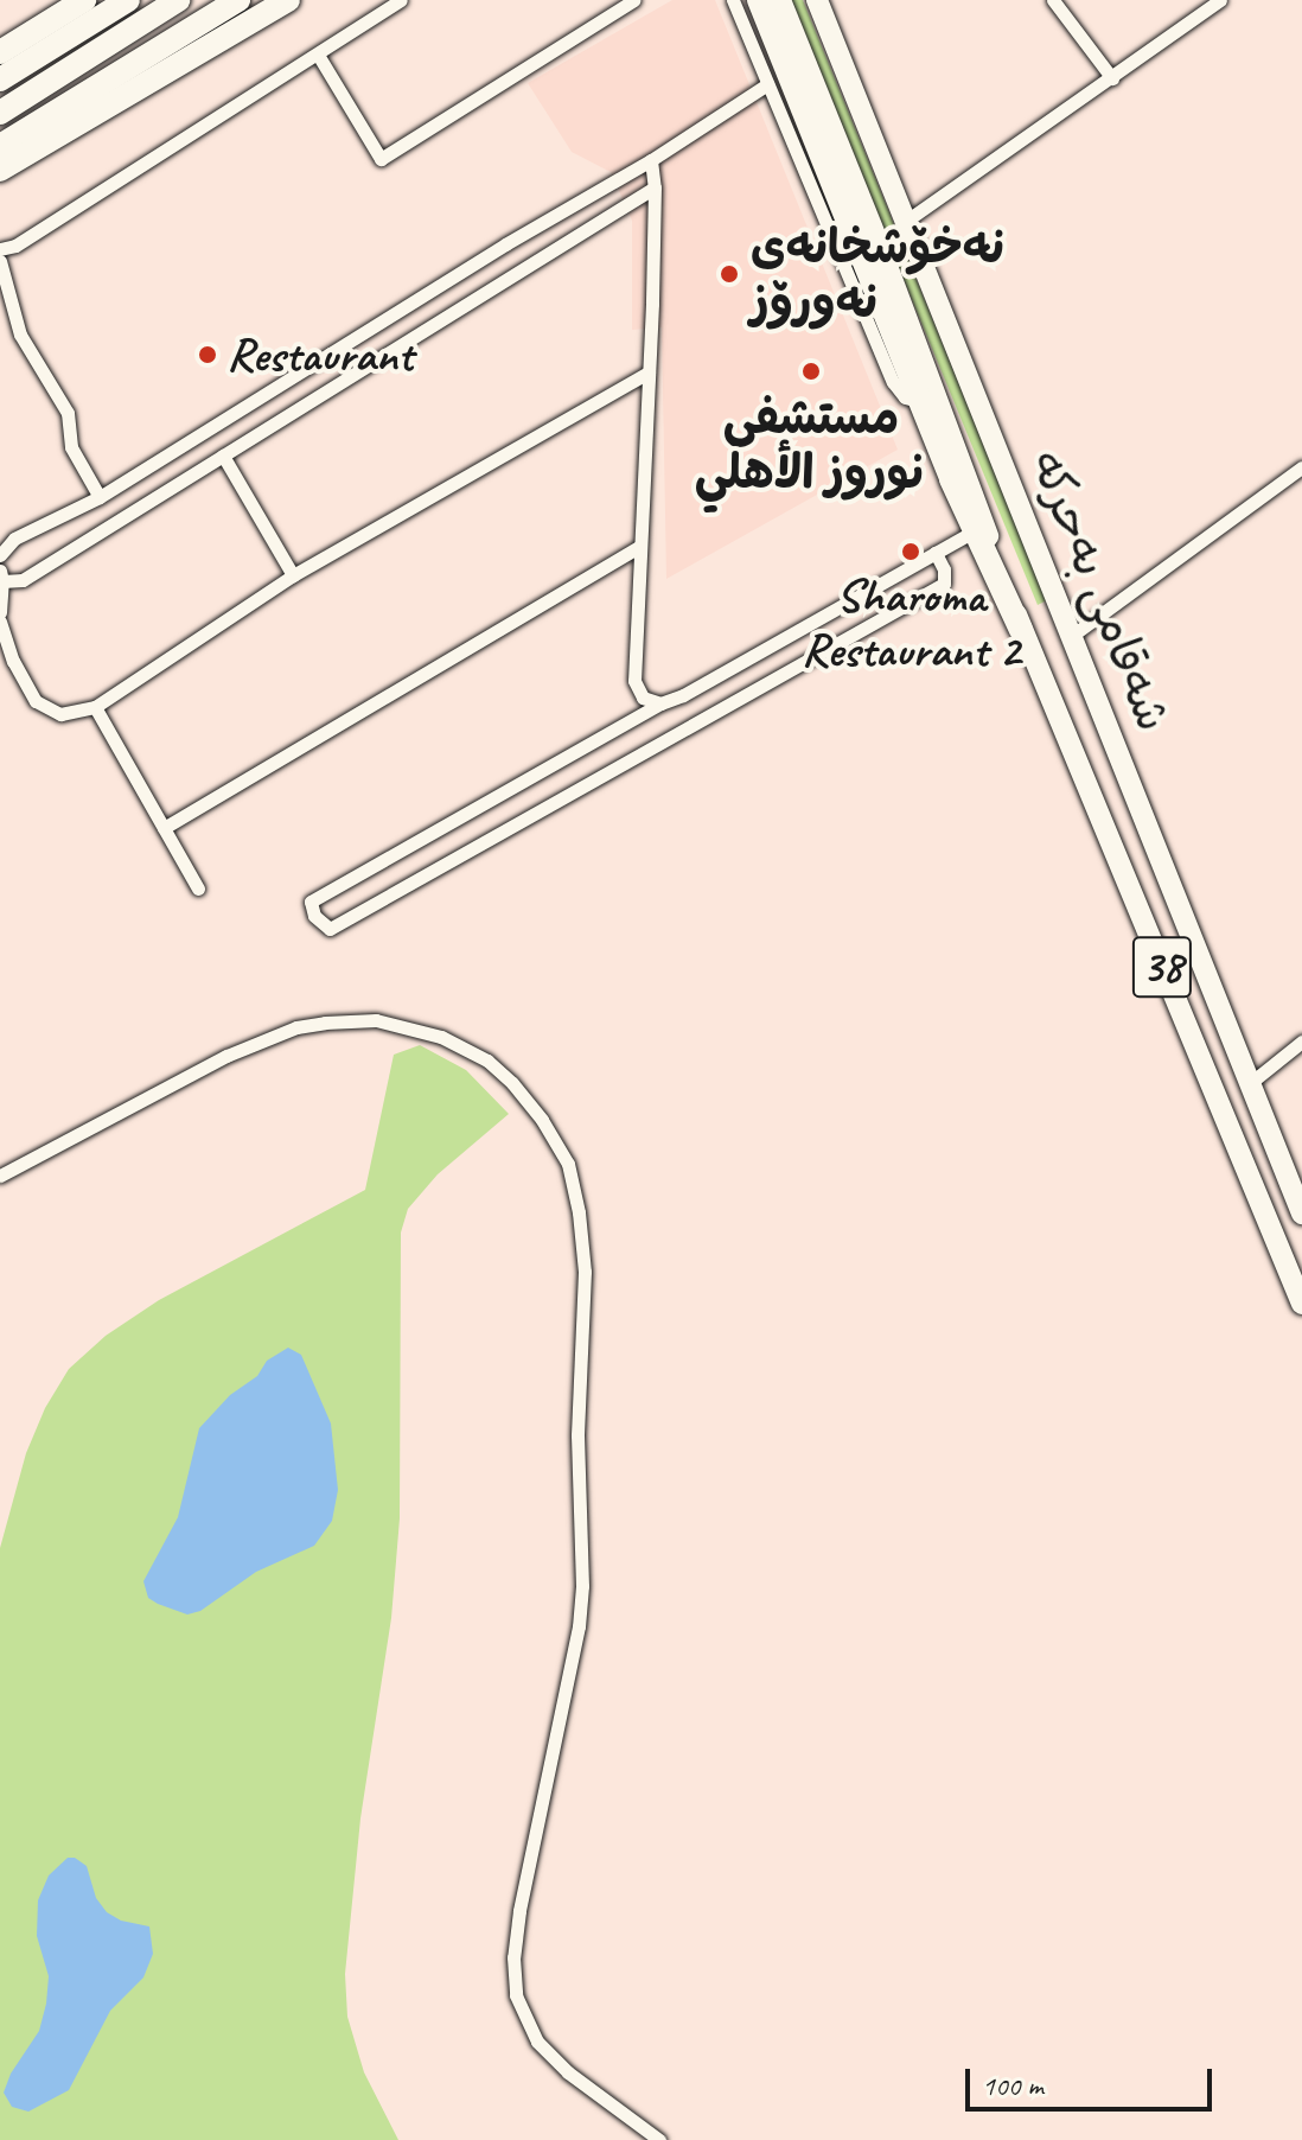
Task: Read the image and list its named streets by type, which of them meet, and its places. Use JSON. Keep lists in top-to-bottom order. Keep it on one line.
{"streets":{"main road":["شەقامی بەحرکە","38"]},"places":["نەخۆشخانەی نەورۆز","Restaurant","مستشفى نوروز الأهلي","Sharoma Restaurant 2"],"scale_bar":"100 m"}
